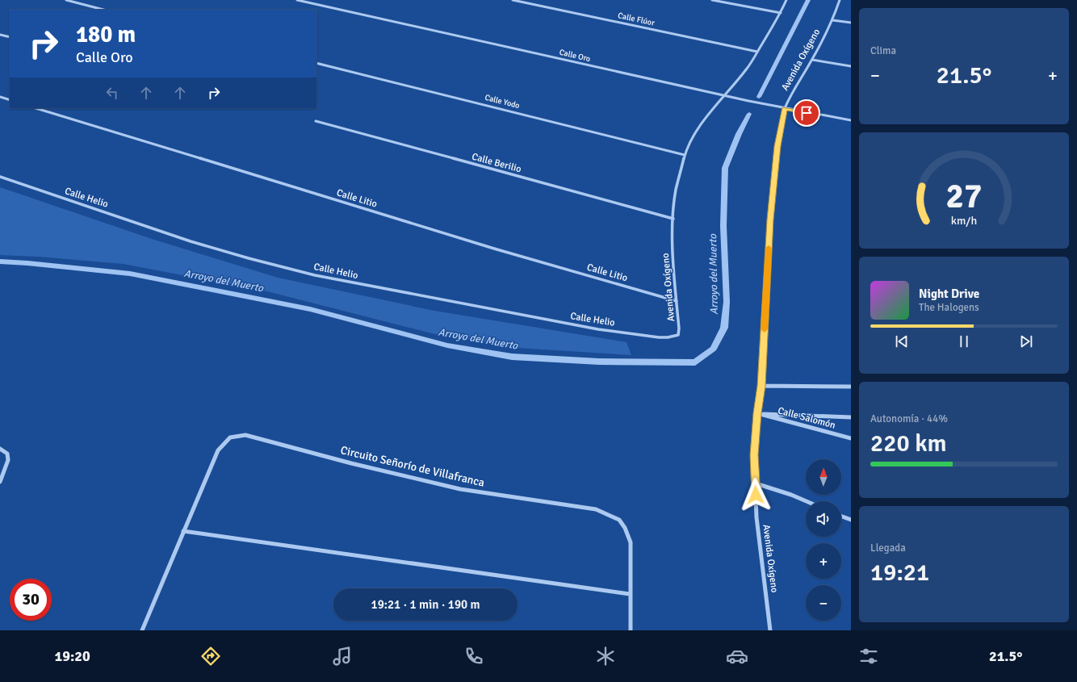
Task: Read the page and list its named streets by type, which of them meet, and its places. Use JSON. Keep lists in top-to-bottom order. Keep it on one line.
{"streets":{"street":["Calle Flúor","Calle Oro","Avenida Oxígeno","Calle Yodo","Calle Berilio","Calle Helio","Calle Litio","Calle Salomón","Circuito Señorío de Villafranca"]},"crossings":[["Calle Flúor","Avenida Oxígeno"],["Calle Oro","Avenida Oxígeno"],["Avenida Oxígeno","Calle Yodo"],["Avenida Oxígeno","Calle Berilio"],["Avenida Oxígeno","Calle Helio"],["Avenida Oxígeno","Calle Litio"],["Avenida Oxígeno","Calle Salomón"]],"water":["Arroyo del Muerto"],"north":"top","page":{"tile":["Clima",["Autonomía · 44%","220 km"],["Llegada","19:21"]],"turn":["180 m","Calle Oro"],"heat":["−","21.5°","+"],"song":["Night Drive","The Halogens"],"map_buttons":["+","−"],"limit":"30","trip":"19:21 · 1 min · 190 m","tabs":["19:20","21.5°"],"gauge":["27","km/h"]}}
